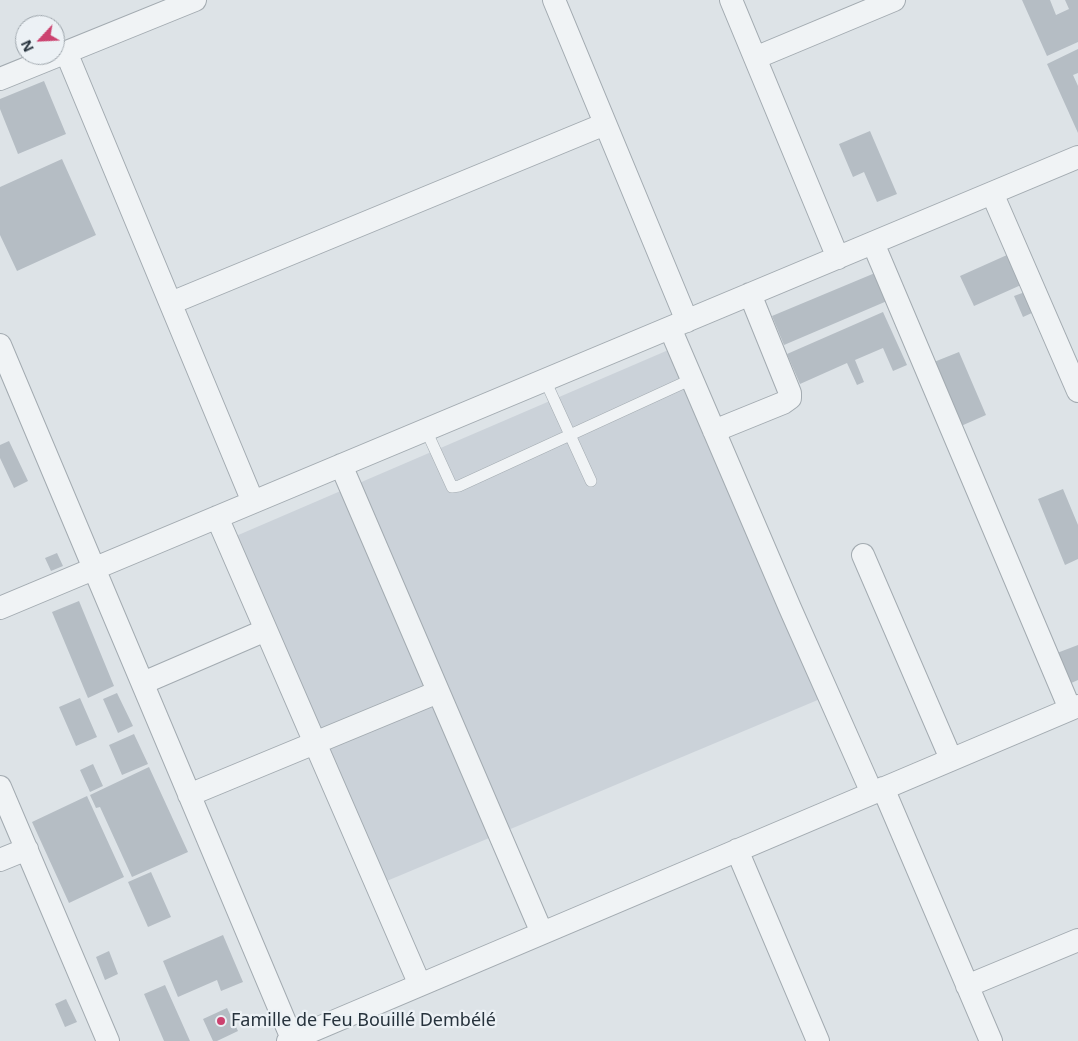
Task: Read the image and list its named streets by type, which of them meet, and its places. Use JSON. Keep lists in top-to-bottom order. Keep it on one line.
{"places":["Famille de Feu Bouillé Dembélé"],"north":"bottom left"}
